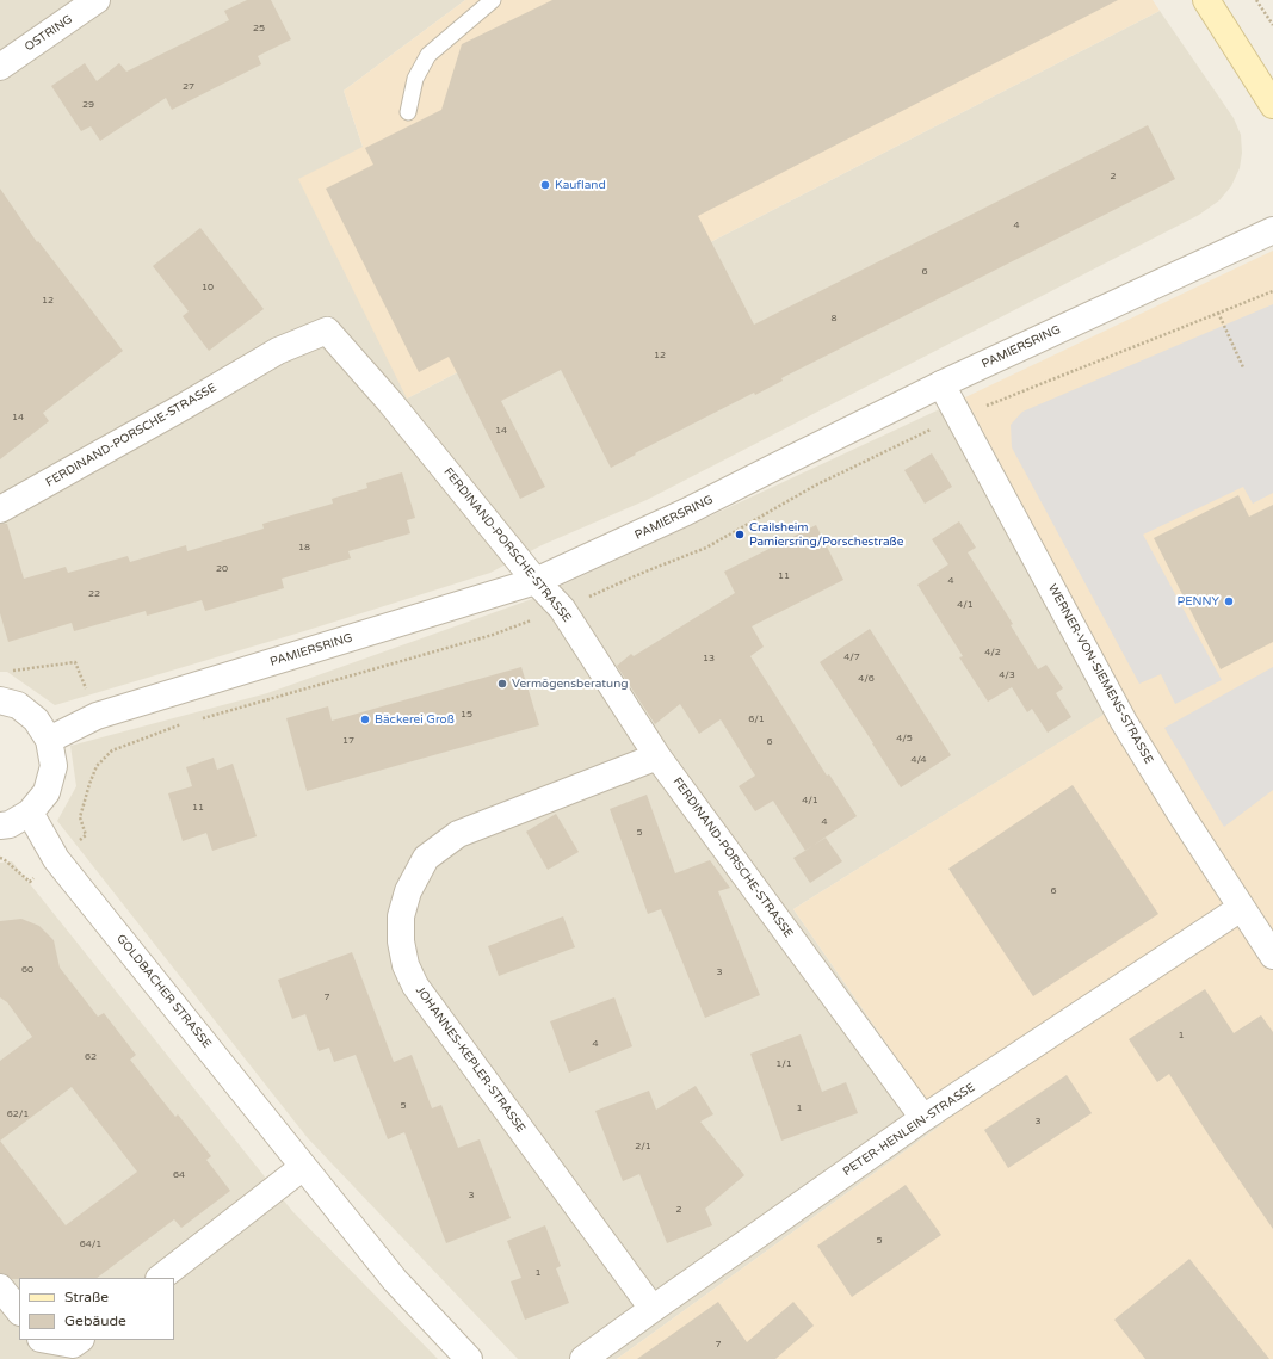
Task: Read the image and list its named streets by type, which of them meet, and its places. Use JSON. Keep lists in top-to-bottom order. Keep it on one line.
{"streets":{"street":["OSTRING","PAMIERSRING","FERDINAND-PORSCHE-STRASSE","WERNER-VON-SIEMENS-STRASSE","GOLDBACHER STRASSE","JOHANNES-KEPLER-STRASSE","PETER-HENLEIN-STRASSE"]},"crossings":[["PAMIERSRING","FERDINAND-PORSCHE-STRASSE"],["PAMIERSRING","WERNER-VON-SIEMENS-STRASSE"],["FERDINAND-PORSCHE-STRASSE","JOHANNES-KEPLER-STRASSE"],["FERDINAND-PORSCHE-STRASSE","PETER-HENLEIN-STRASSE"],["WERNER-VON-SIEMENS-STRASSE","PETER-HENLEIN-STRASSE"],["JOHANNES-KEPLER-STRASSE","PETER-HENLEIN-STRASSE"]],"places":["Kaufland","Crailsheim Pamiersring/Porschestraße","PENNY","Vermögensberatung","Bäckerei Groß"],"house_numbers":["25","27","29","2","4","6","10","12","8","12","14","14","18","20","11","4","22","4/1","4/2","4/7","13","4/3","4/6","15","6/1","4/5","17","6","4/4","4/1","11","4","5","6","60","3","7","1","4","62","1/1","5","1","62/1","3","2/1","64","3","2","5","64/1","1","7"],"legend":["Straße","Gebäude"]}
